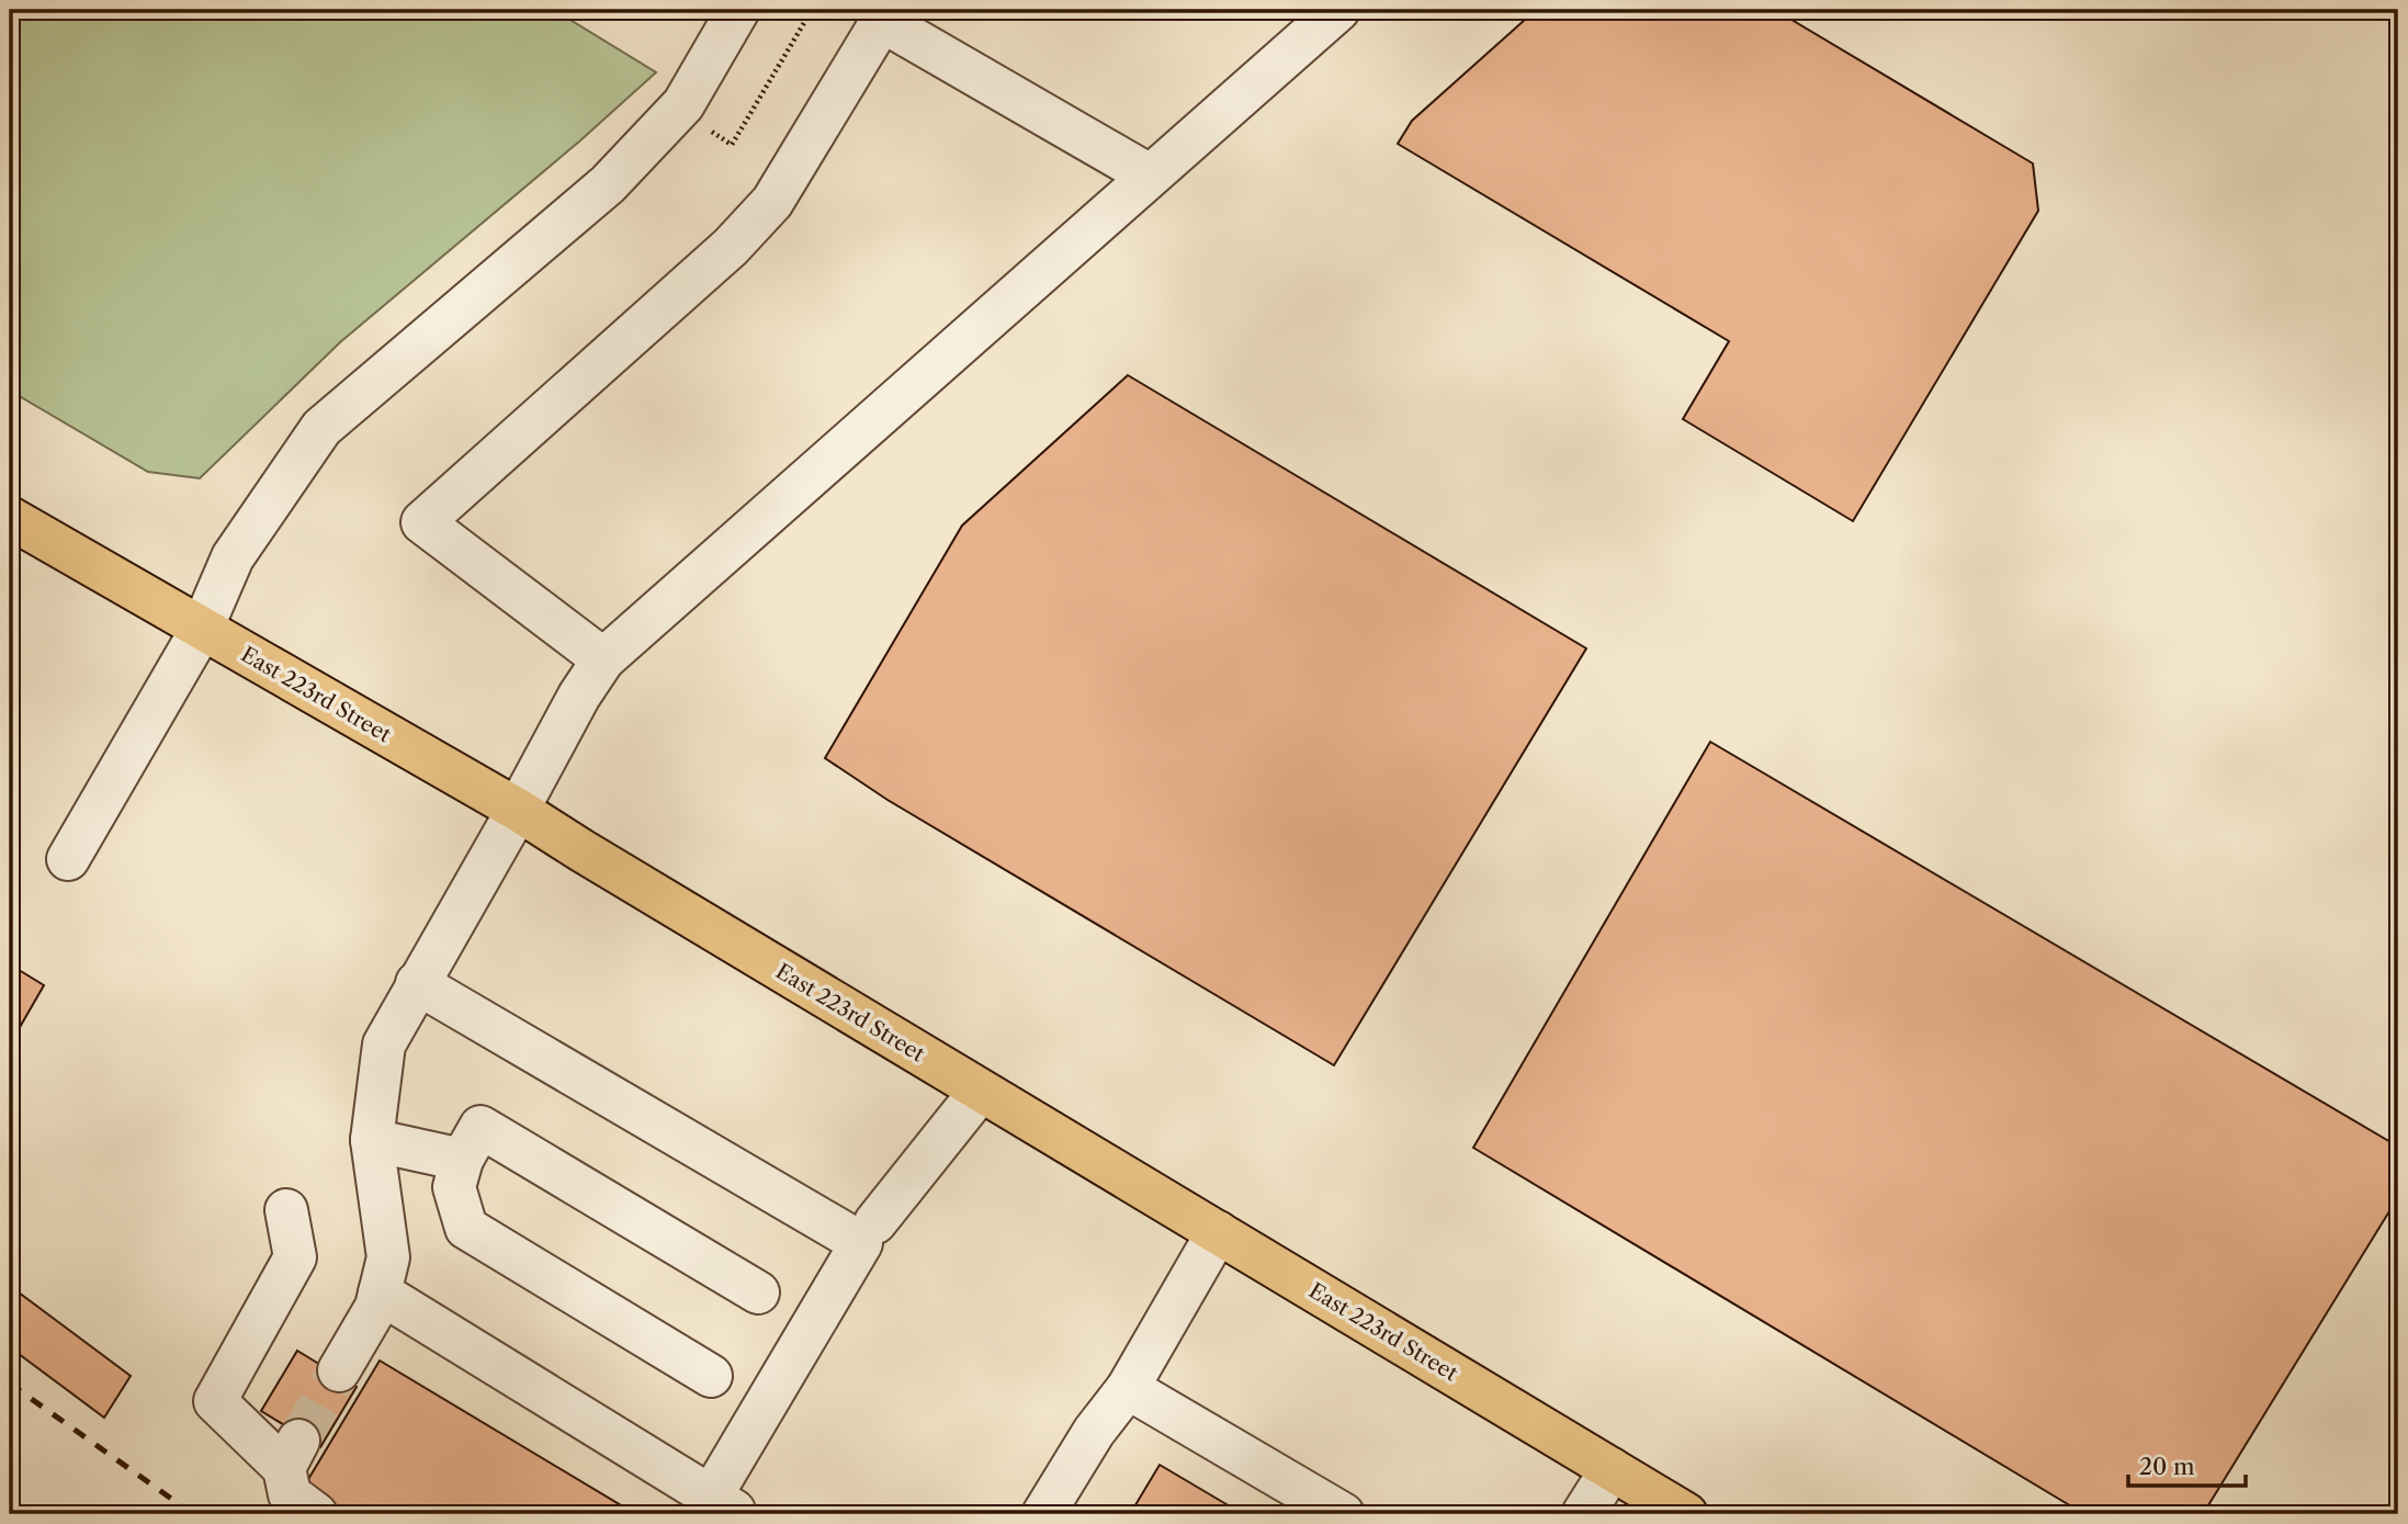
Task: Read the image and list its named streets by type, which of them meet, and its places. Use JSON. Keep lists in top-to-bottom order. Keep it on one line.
{"streets":{"main road":["East 223rd Street"]},"scale_bar":"20 m"}
